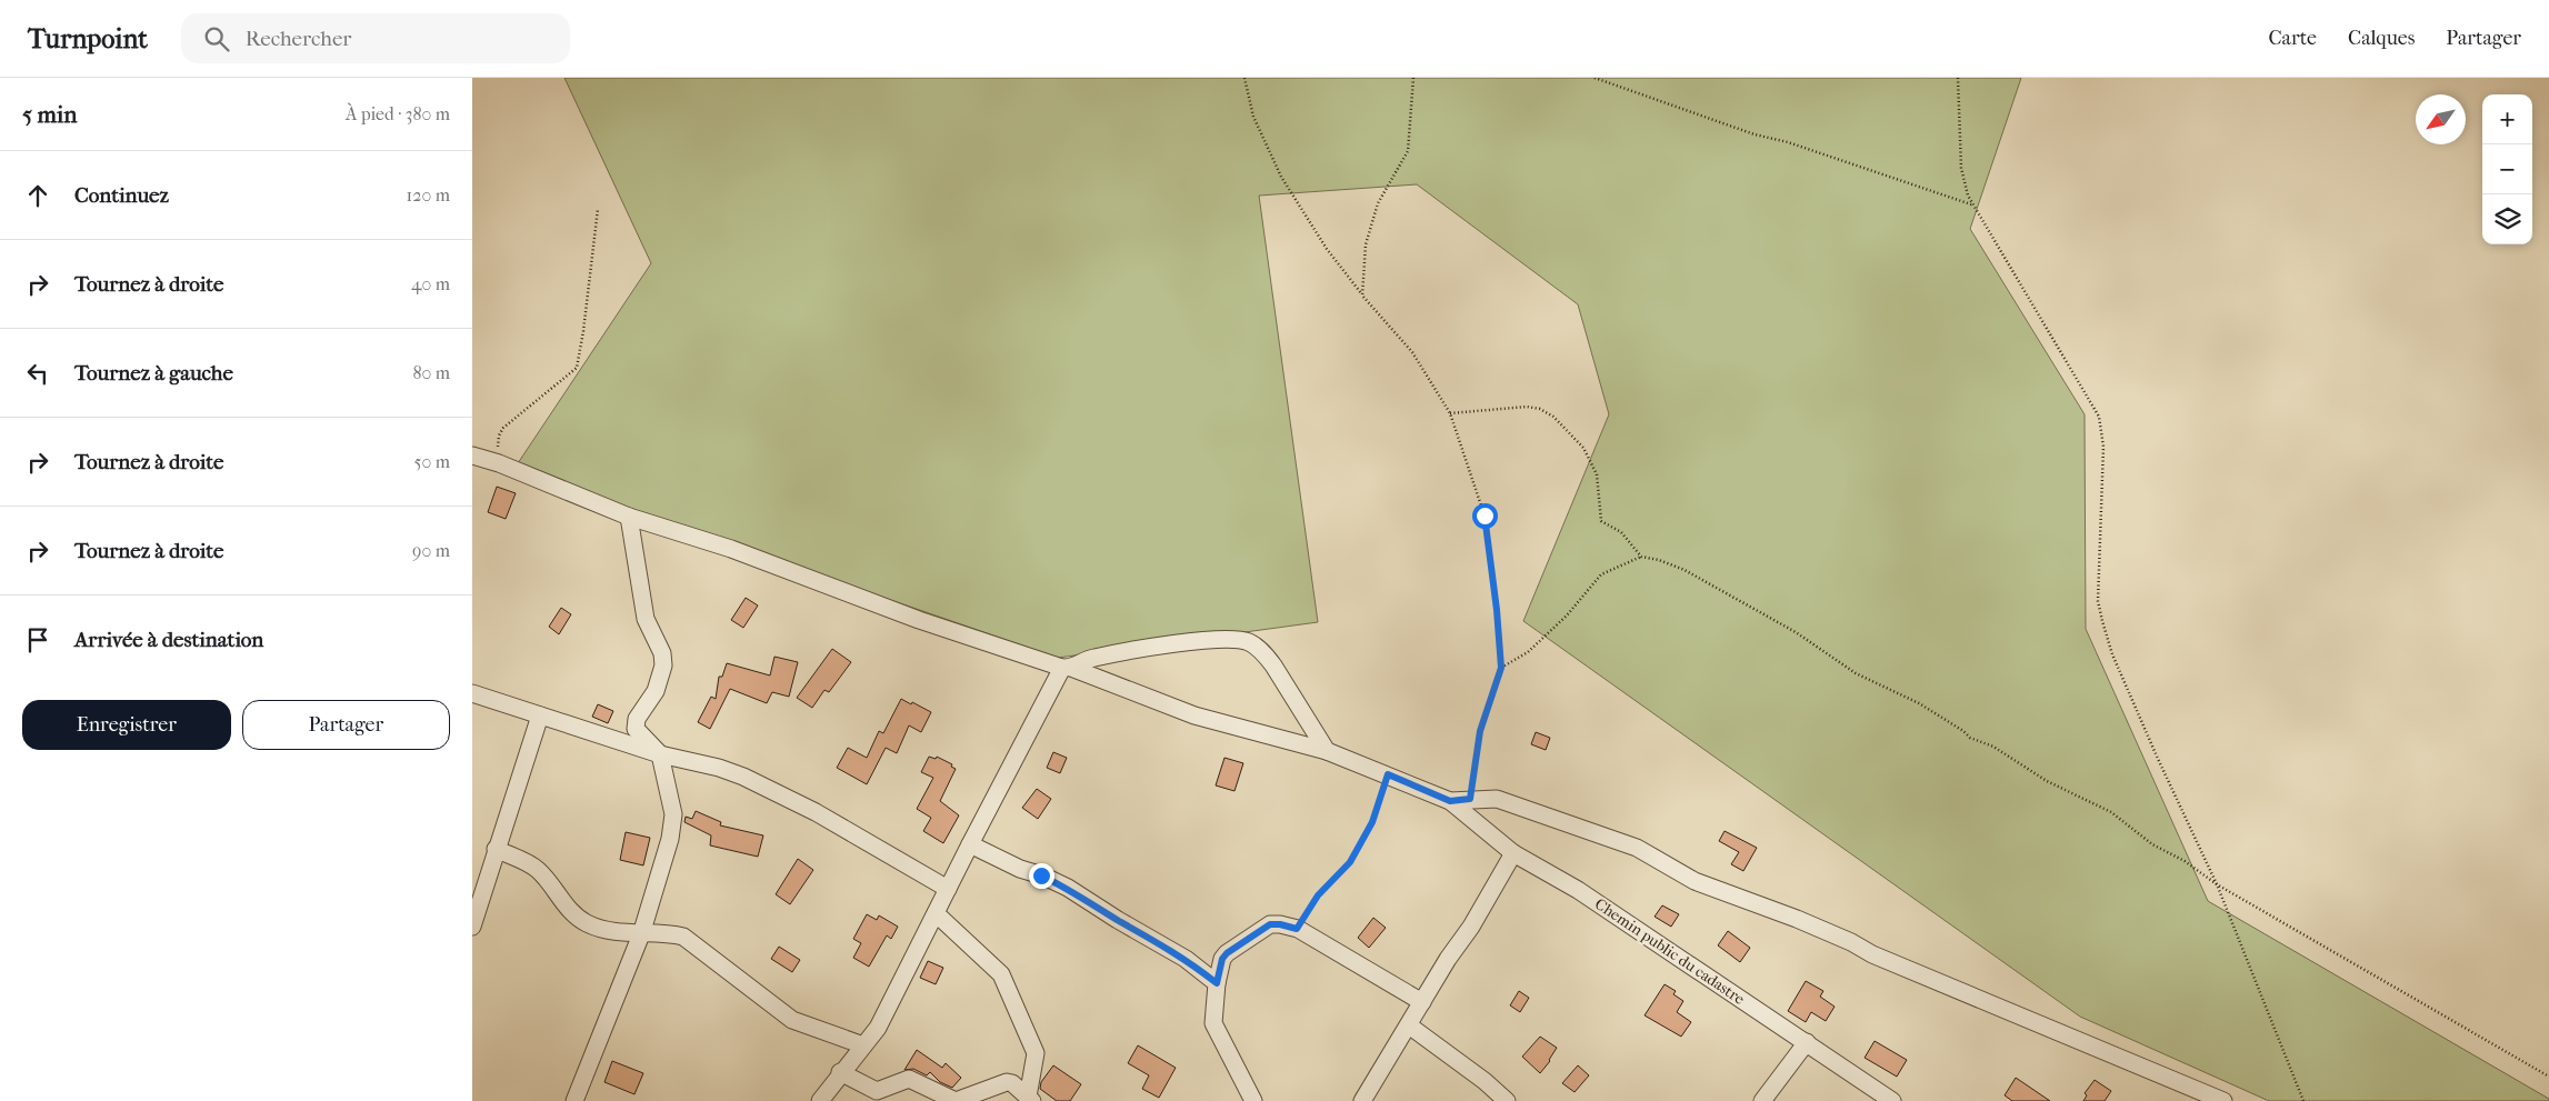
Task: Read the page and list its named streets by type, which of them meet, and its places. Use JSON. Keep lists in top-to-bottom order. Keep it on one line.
{"streets":{"street":["Chemin public du cadastre"]},"north":"bottom left","page":{"header":"Turnpoint","search":"Rechercher","nav":["Carte","Calques","Partager"],"heading":["5 min","À pied · 380 m"],"map_buttons":["+","−"],"list":[["Continuez","120 m"],["Tournez à droite","40 m"],["Tournez à gauche","80 m"],["Tournez à droite","50 m"],["Tournez à droite","90 m"],"Arrivée à destination"],"buttons":["Enregistrer","Partager"]}}
